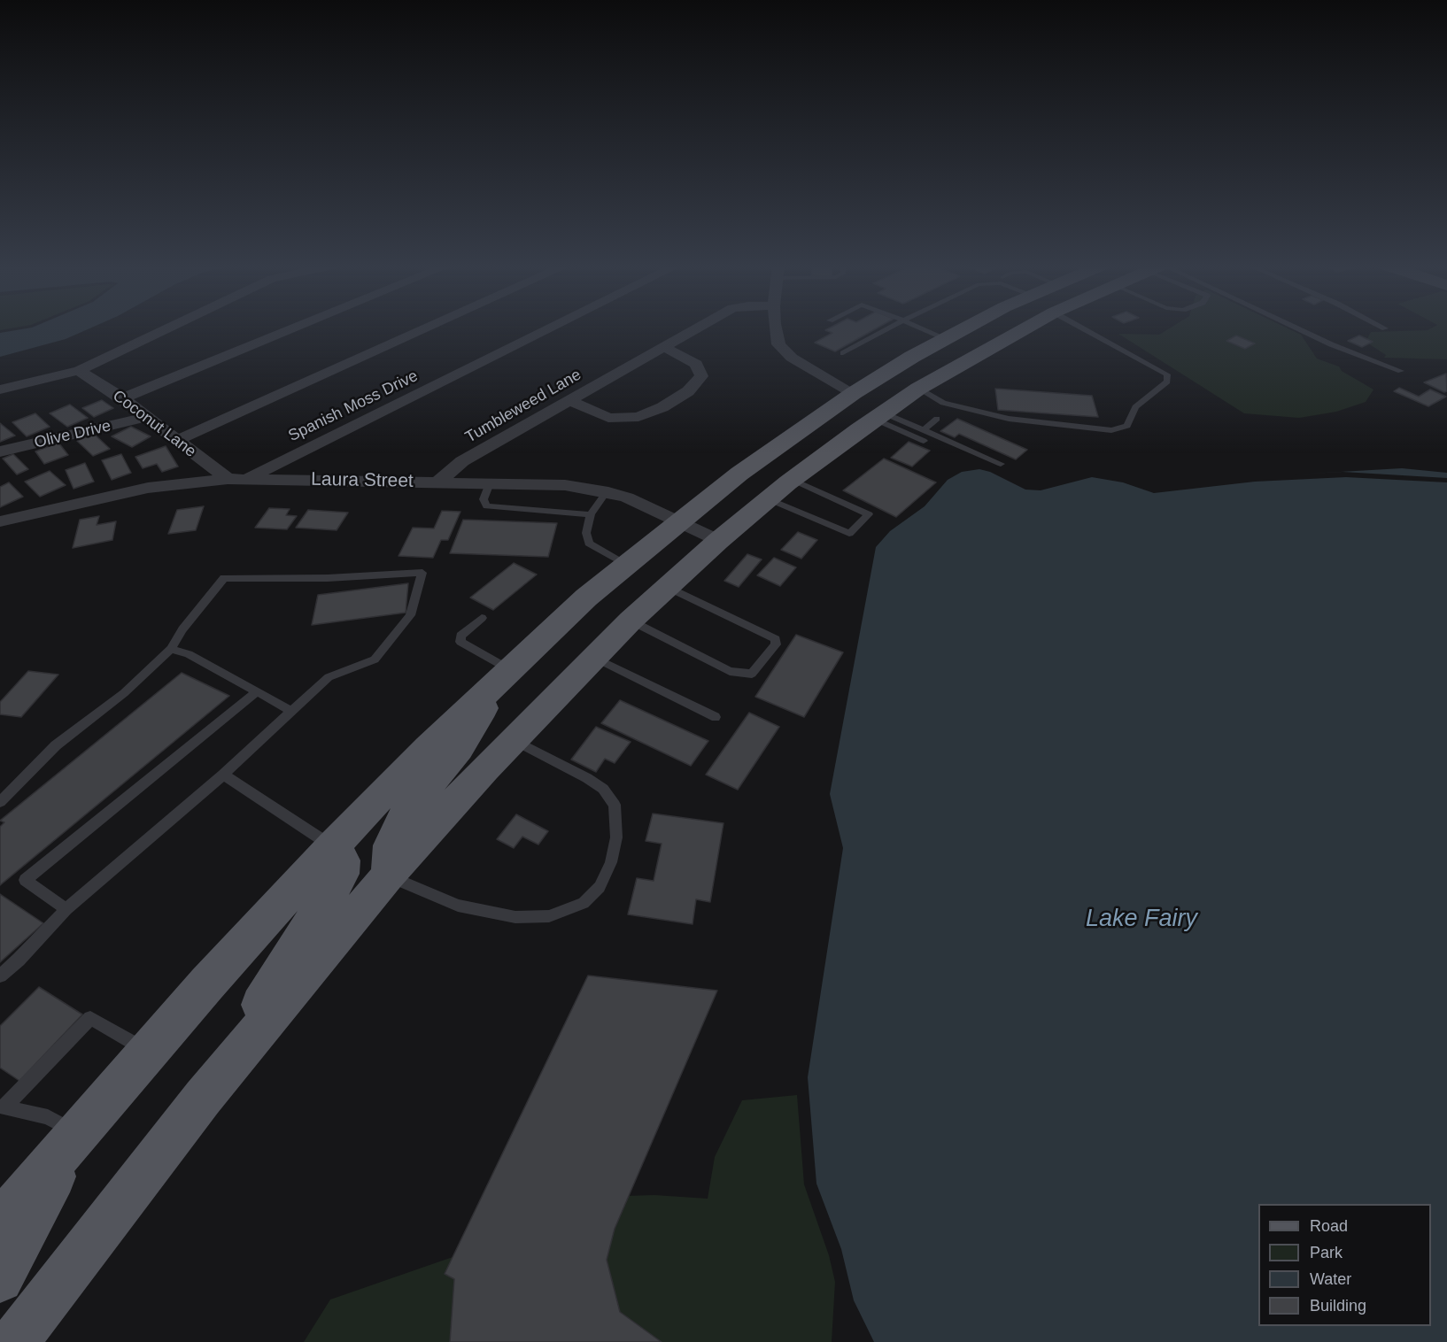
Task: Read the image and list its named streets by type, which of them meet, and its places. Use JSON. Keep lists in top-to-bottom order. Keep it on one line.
{"streets":{"street":["Spanish Moss Drive","Tumbleweed Lane","Coconut Lane","Olive Drive","Laura Street"]},"crossings":[["Spanish Moss Drive","Laura Street"],["Tumbleweed Lane","Laura Street"],["Coconut Lane","Olive Drive"],["Coconut Lane","Laura Street"]],"water":["Lake Fairy"],"legend":["Road","Park","Water","Building"]}
